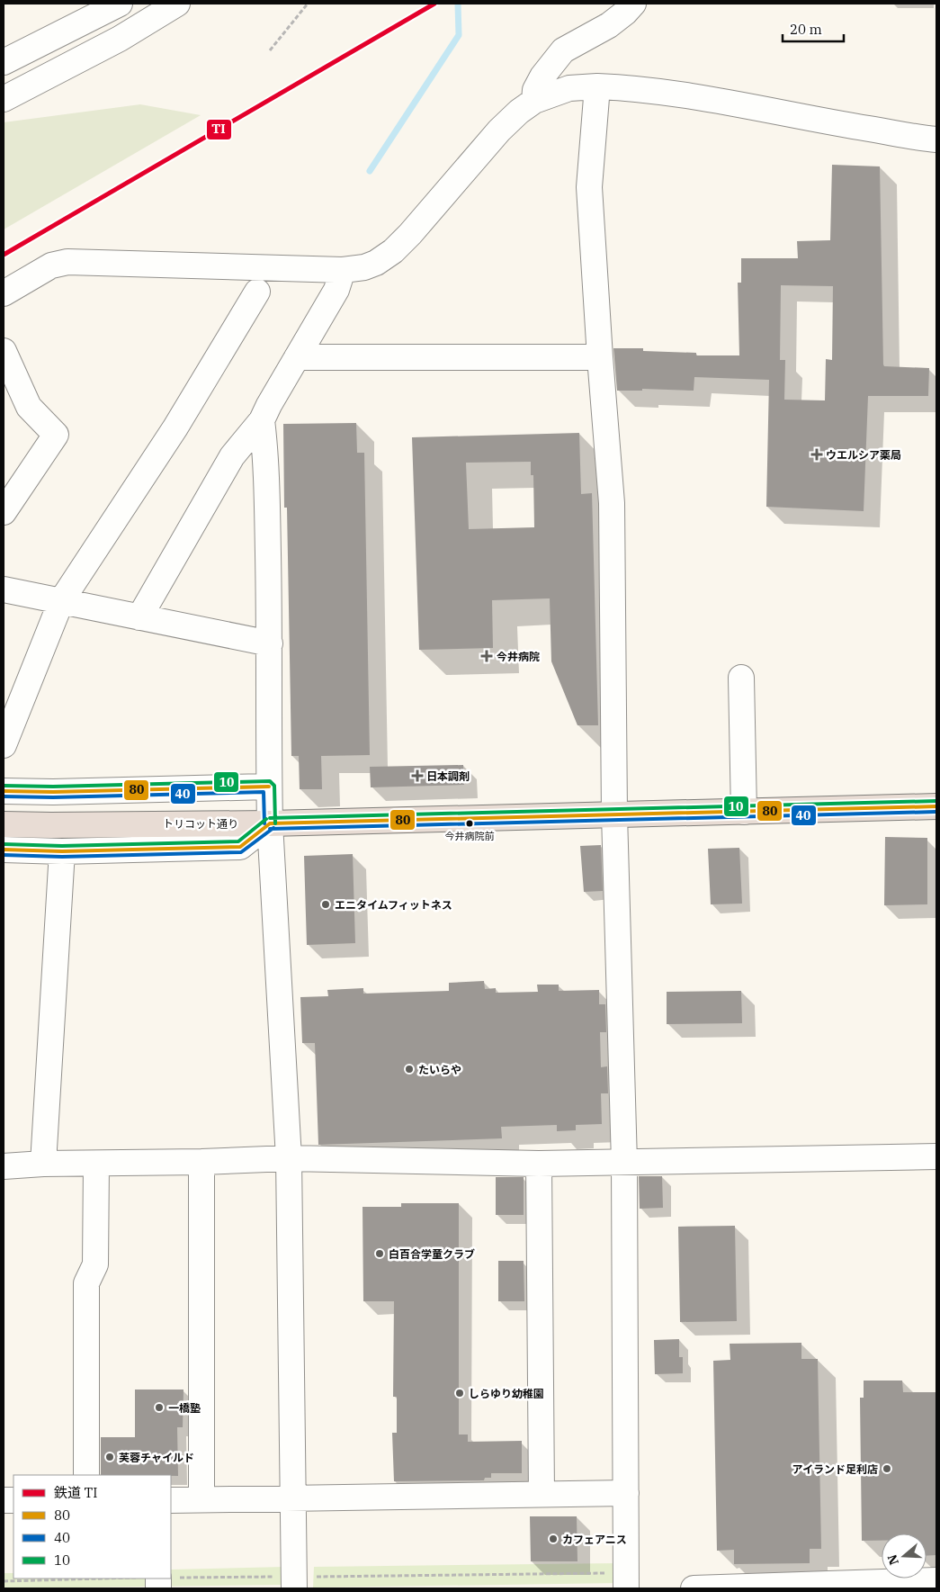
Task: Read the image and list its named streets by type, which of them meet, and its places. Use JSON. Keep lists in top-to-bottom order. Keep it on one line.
{"streets":{"highway":["トリコット通り"]},"places":{"health":["ウエルシア薬局","今井病院","日本調剤"],"other":["今井病院前","エニタイムフィットネス","たいらや","白百合学童クラブ","しらゆり幼稚園","一橋塾","芙蓉チャイルド","アイランド足利店","カフェアニス"]},"lines":["rail line TI","transit line 10","transit line 80","transit line 40"],"legend":["鉄道 TI","80","40","10"],"scale_bar":"20 m","north":"left"}
